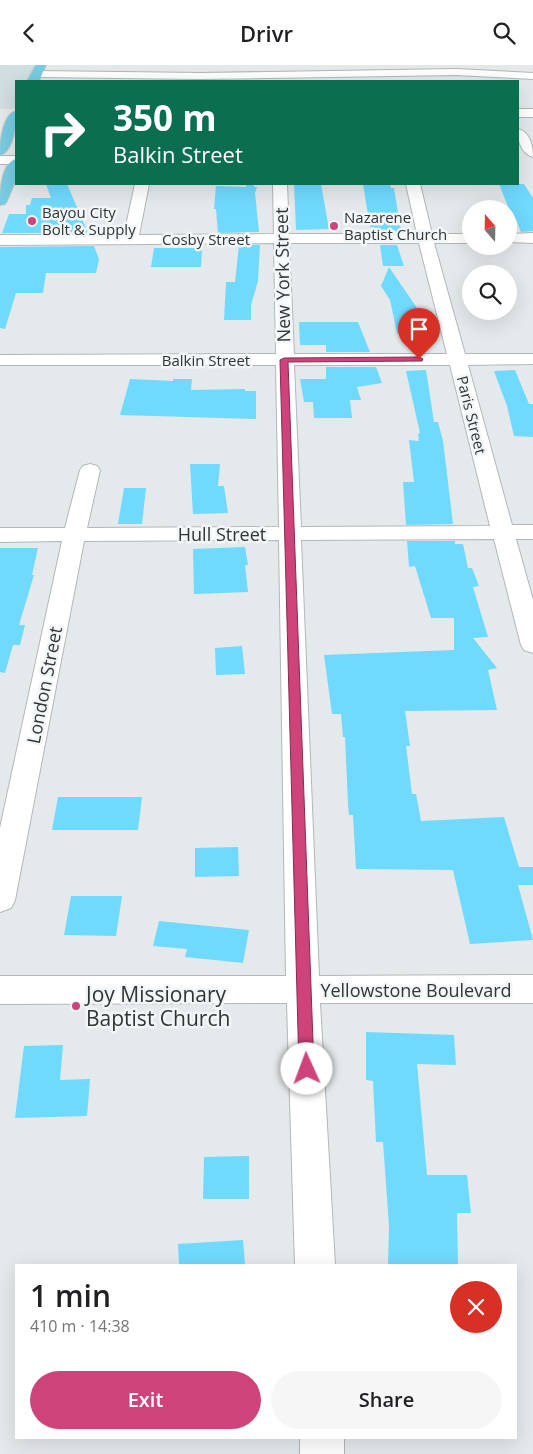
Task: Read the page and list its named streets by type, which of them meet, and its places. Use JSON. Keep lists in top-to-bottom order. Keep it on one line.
{"streets":{"street":["Cosby Street","New York Street","Balkin Street","Paris Street","Hull Street","London Street","Yellowstone Boulevard"]},"crossings":[["Cosby Street","New York Street"],["Cosby Street","Paris Street"],["New York Street","Balkin Street"],["New York Street","Hull Street"],["New York Street","Yellowstone Boulevard"],["Balkin Street","Paris Street"],["Paris Street","Hull Street"],["Hull Street","London Street"]],"places":["Bayou City Bolt & Supply","Nazarene Baptist Church","Joy Missionary Baptist Church"],"north":"top","page":{"header":"Drivr","turn":["350 m","Balkin Street"],"heading":["1 min","410 m · 14:38"],"buttons":["Exit","Share"]}}
